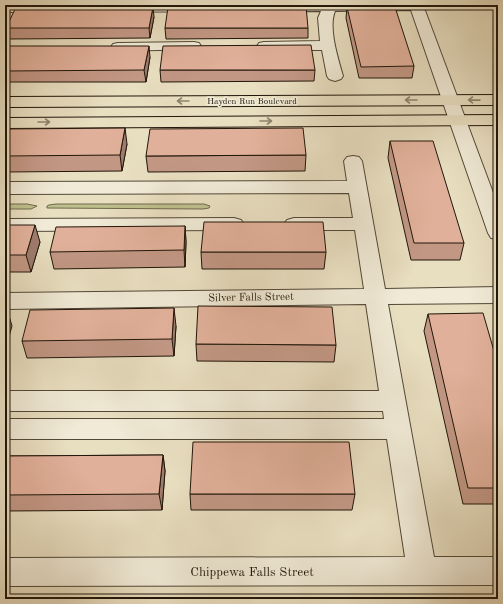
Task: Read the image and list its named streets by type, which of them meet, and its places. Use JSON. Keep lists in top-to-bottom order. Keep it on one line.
{"streets":{"main road":["Hayden Run Boulevard"],"street":["Silver Falls Street","Chippewa Falls Street"]}}
